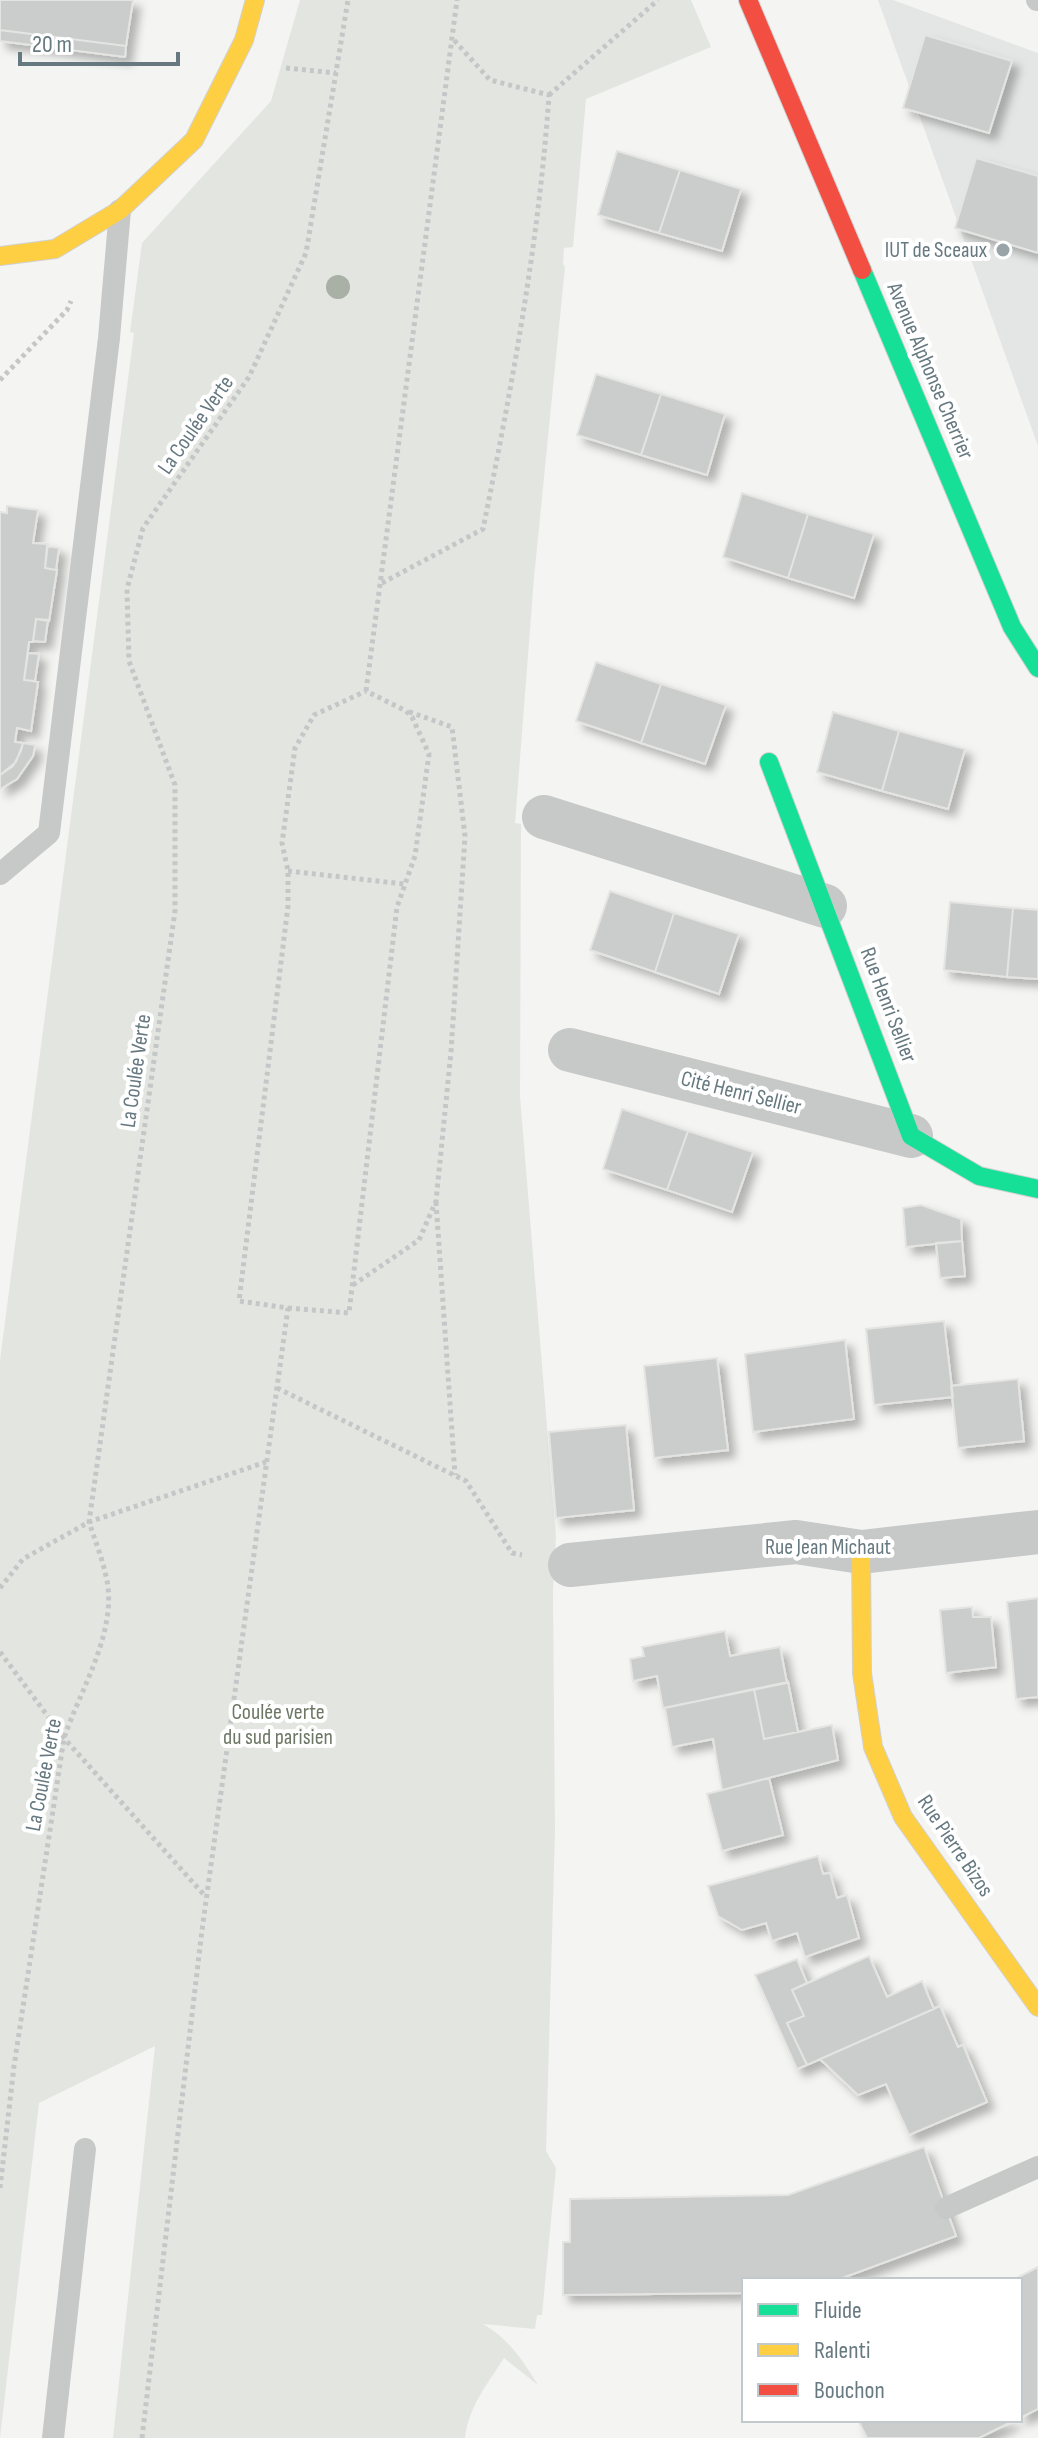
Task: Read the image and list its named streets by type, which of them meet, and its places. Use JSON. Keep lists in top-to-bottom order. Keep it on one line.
{"streets":{"street":["Avenue Alphonse Cherrier","Rue Henri Sellier","Cité Henri Sellier","Rue Jean Michaut","Rue Pierre Bizos"],"path":["La Coulée Verte"]},"crossings":[["Rue Henri Sellier","Cité Henri Sellier"],["Rue Jean Michaut","Rue Pierre Bizos"]],"parks":["Coulée verte du sud parisien"],"places":["IUT de Sceaux"],"legend":["Fluide","Ralenti","Bouchon"],"scale_bar":"20 m"}
